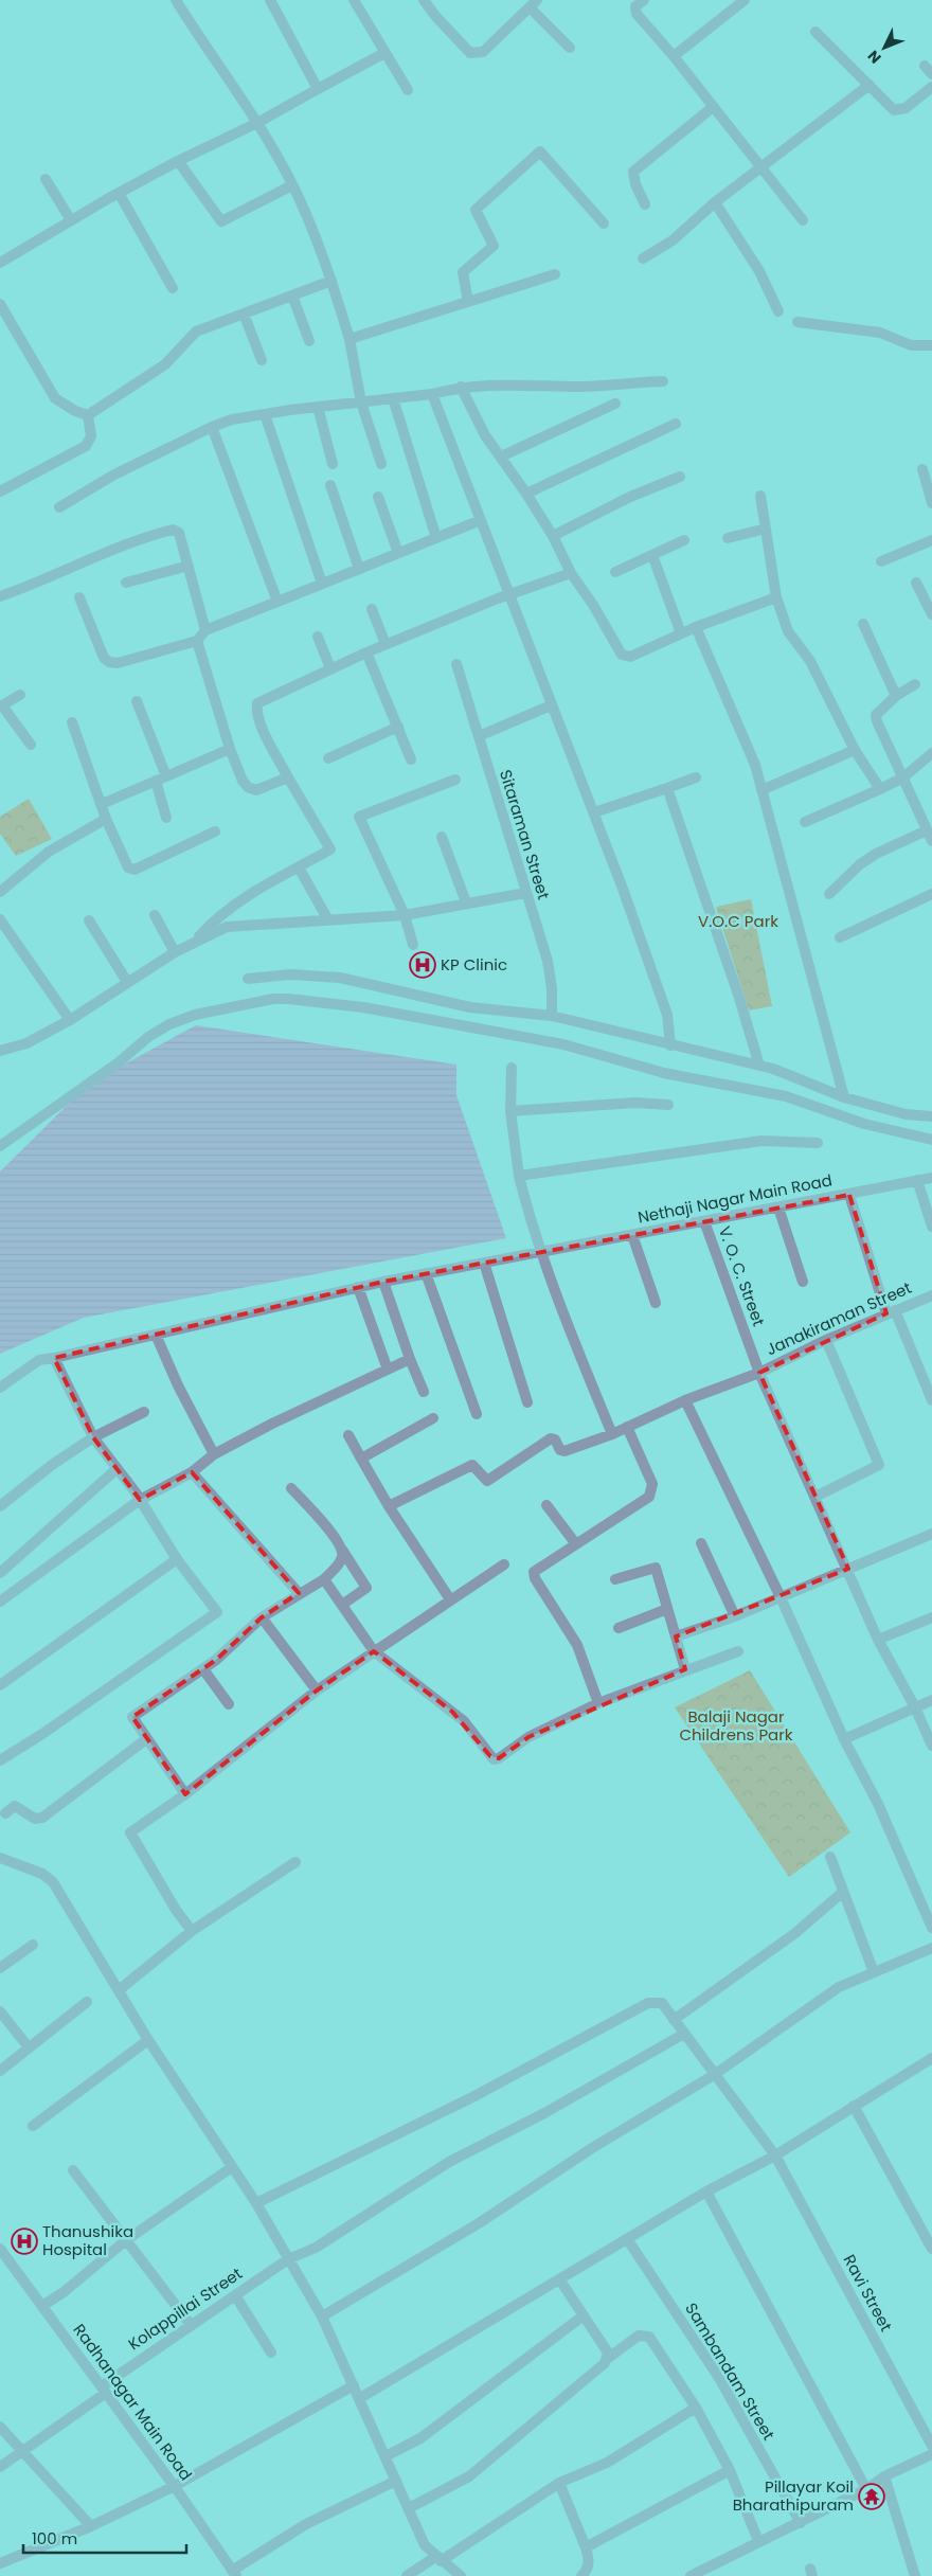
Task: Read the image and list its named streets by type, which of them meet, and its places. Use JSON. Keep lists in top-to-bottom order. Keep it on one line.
{"streets":{"street":["Sitaraman Street","Nethaji Nagar Main Road","V. O. C. Street","Janakiraman Street","Ravi Street","Kolappillai Street","Sambandam Street","Radhanagar Main Road"]},"crossings":[["Nethaji Nagar Main Road","V. O. C. Street"],["V. O. C. Street","Janakiraman Street"],["Ravi Street","Kolappillai Street"],["Kolappillai Street","Radhanagar Main Road"]],"parks":["V.O.C Park","Balaji Nagar Childrens Park"],"places":{"hospital":["KP Clinic","Thanushika Hospital"],"temple":["Pillayar Koil Bharathipuram"]},"scale_bar":"100 m","north":"bottom left"}
